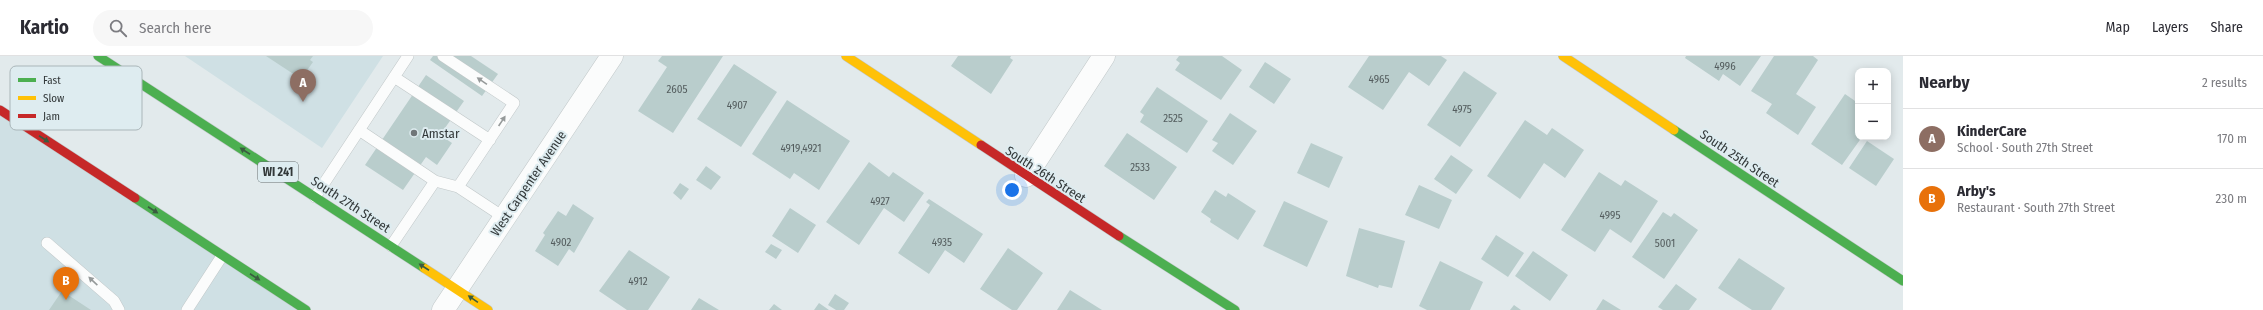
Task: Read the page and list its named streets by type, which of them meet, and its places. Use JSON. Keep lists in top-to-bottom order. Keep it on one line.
{"streets":{"street":["South 25th Street","WI 241","South 26th Street","West Carpenter Avenue","South 27th Street"]},"crossings":[["West Carpenter Avenue","South 27th Street"]],"one_way":["South 27th Street"],"places":["Amstar"],"house_numbers":["4996","4965","2605","4907","4975","2525","4919,4921","2533","4927","4995","4902","4935","5001","4912"],"legend":["Fast","Slow","Jam"],"page":{"header":"Kartio","search":"Search here","nav":["Map","Layers","Share"],"heading":["Nearby","2 results"],"map_buttons":["+","−"],"pins":["A","B"],"list":[{"mark":"A","name":"KinderCare","note":"School · South 27th Street","value":"170 m"},{"mark":"B","name":"Arby's","note":"Restaurant · South 27th Street","value":"230 m"}]}}
